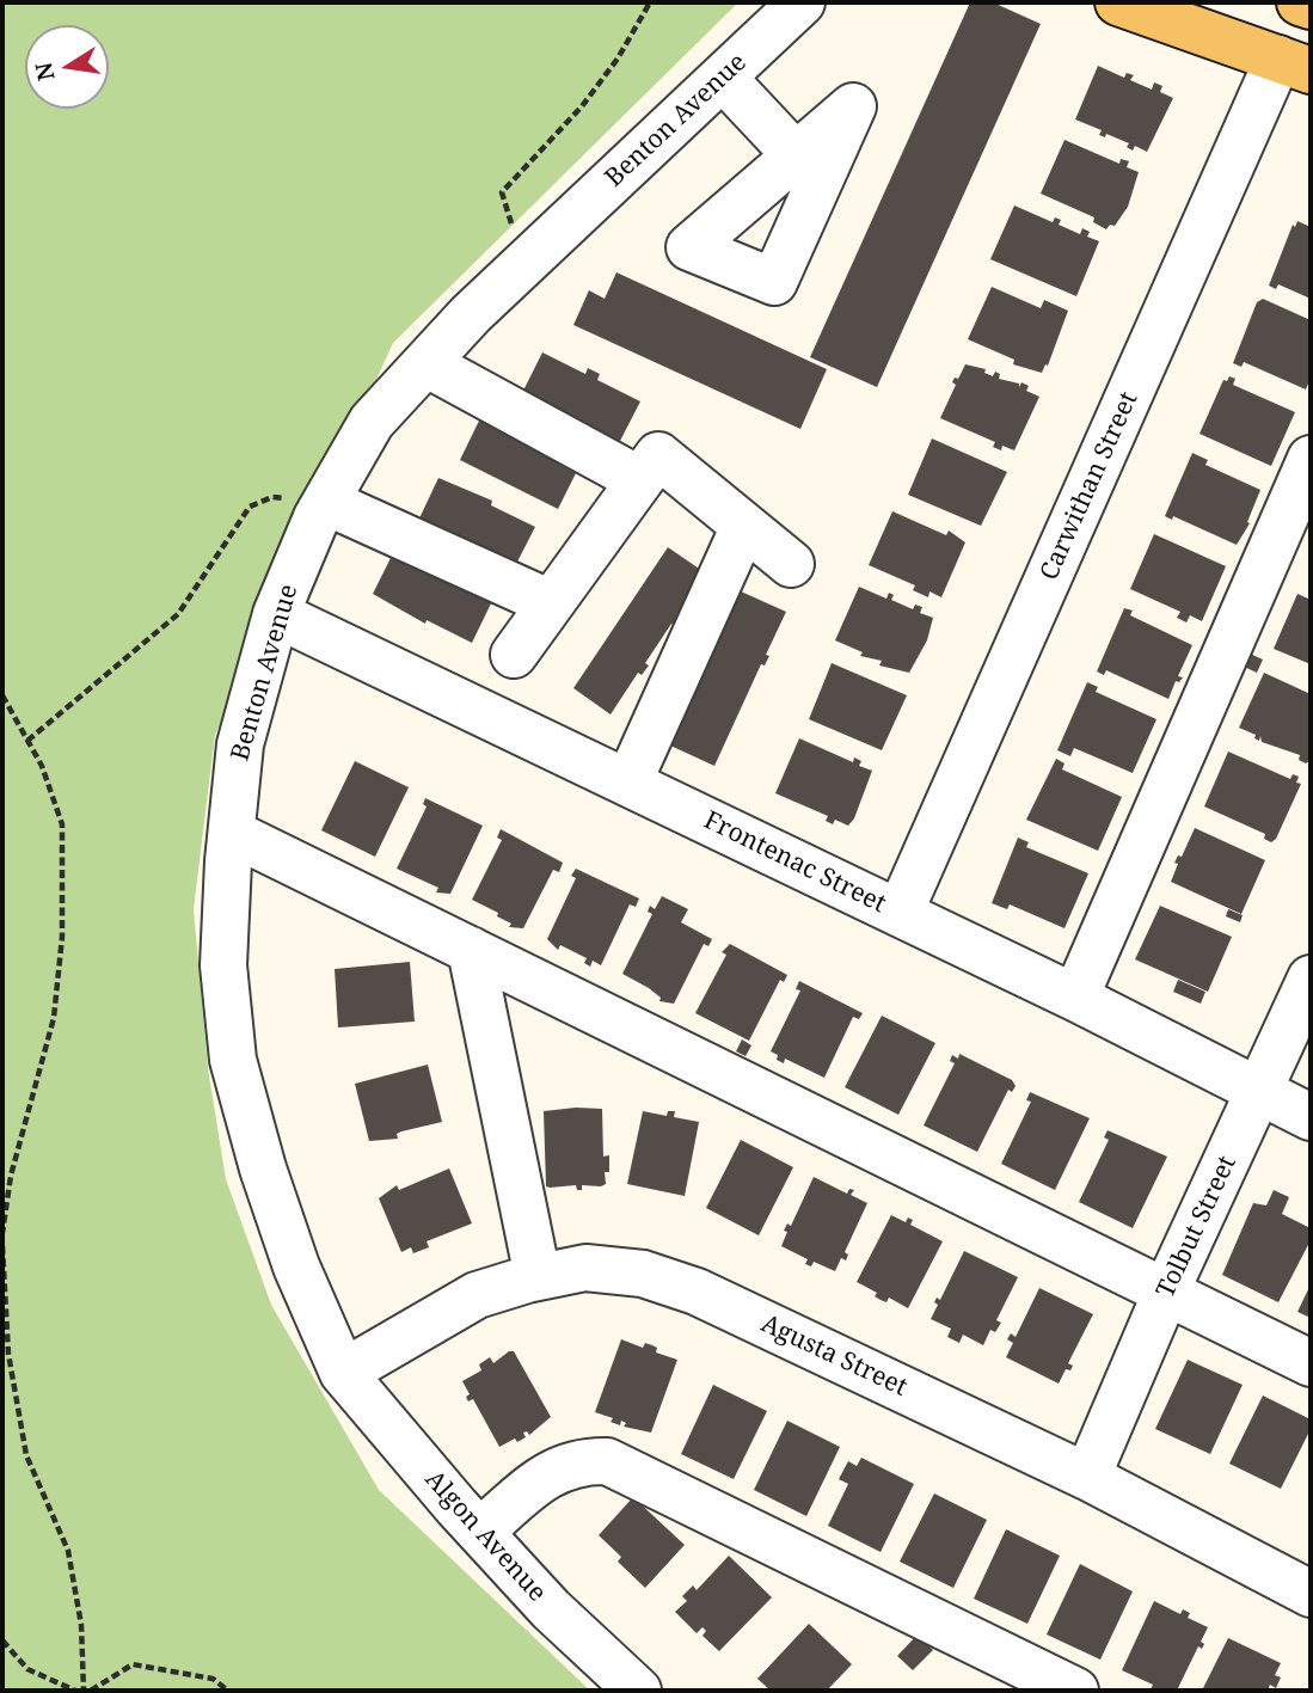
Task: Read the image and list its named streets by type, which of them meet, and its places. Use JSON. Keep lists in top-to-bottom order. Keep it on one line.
{"streets":{"street":["Benton Avenue","Carwithan Street","Frontenac Street","Tolbut Street","Agusta Street","Algon Avenue"]},"crossings":[["Benton Avenue","Frontenac Street"],["Benton Avenue","Agusta Street"],["Benton Avenue","Algon Avenue"],["Carwithan Street","Frontenac Street"],["Frontenac Street","Tolbut Street"],["Tolbut Street","Agusta Street"],["Agusta Street","Algon Avenue"]],"north":"left"}
